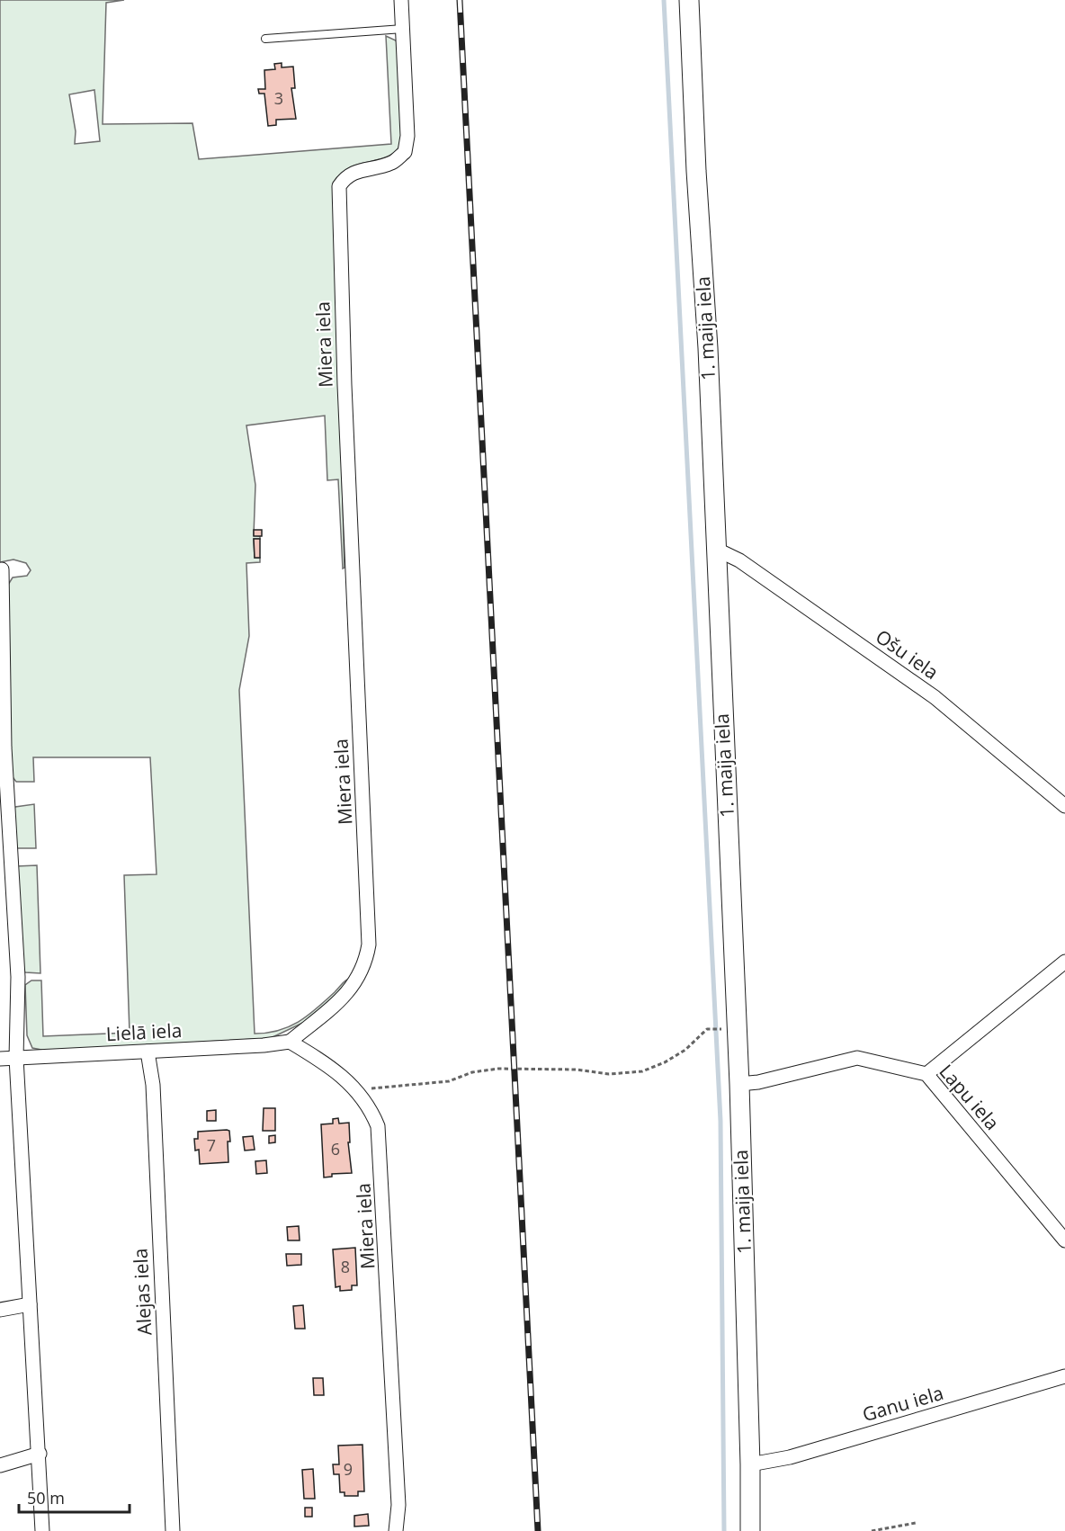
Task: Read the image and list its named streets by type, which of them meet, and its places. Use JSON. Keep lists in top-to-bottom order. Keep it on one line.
{"streets":{"street":["1. maija iela","Miera iela","Ošu iela","Lielā iela","Lapu iela","Alejas iela","Ganu iela"]},"crossings":[["1. maija iela","Ošu iela"],["1. maija iela","Lapu iela"],["1. maija iela","Ganu iela"],["Miera iela","Lielā iela"],["Lielā iela","Alejas iela"]],"house_numbers":["3","7","6","8","9"],"scale_bar":"50 m"}
